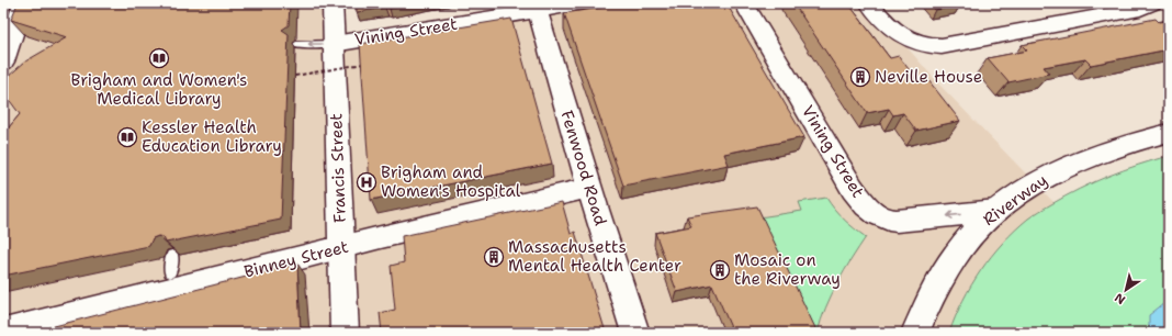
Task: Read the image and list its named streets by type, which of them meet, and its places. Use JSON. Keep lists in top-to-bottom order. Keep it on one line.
{"streets":{"main road":["Vining Street","Francis Street","Fenwood Road","Riverway","Binney Street"]},"crossings":[["Vining Street","Francis Street"],["Vining Street","Fenwood Road"],["Vining Street","Riverway"],["Francis Street","Binney Street"],["Fenwood Road","Binney Street"]],"one_way":["Vining Street"],"places":{"library":["Brigham and Women's Medical Library","Kessler Health Education Library"],"building":["Neville House","Massachusetts Mental Health Center","Mosaic on the Riverway"],"hospital":["Brigham and Women's Hospital"]},"north":"bottom left"}
